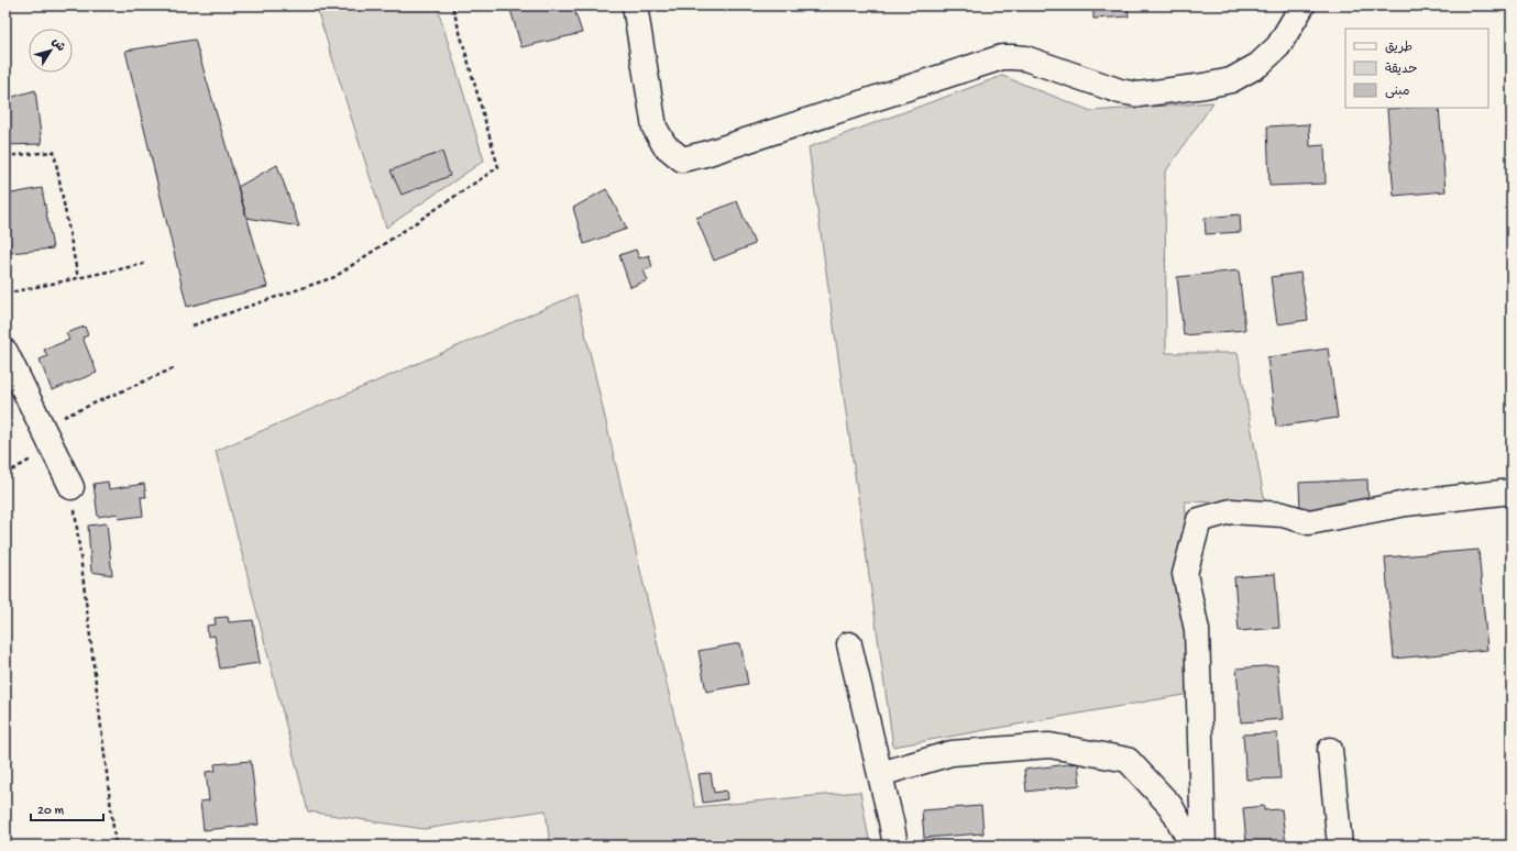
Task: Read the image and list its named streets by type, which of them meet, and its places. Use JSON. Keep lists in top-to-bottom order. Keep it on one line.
{"legend":["طريق","حديقة","مبنى"],"scale_bar":"20 m","north":"top right"}
